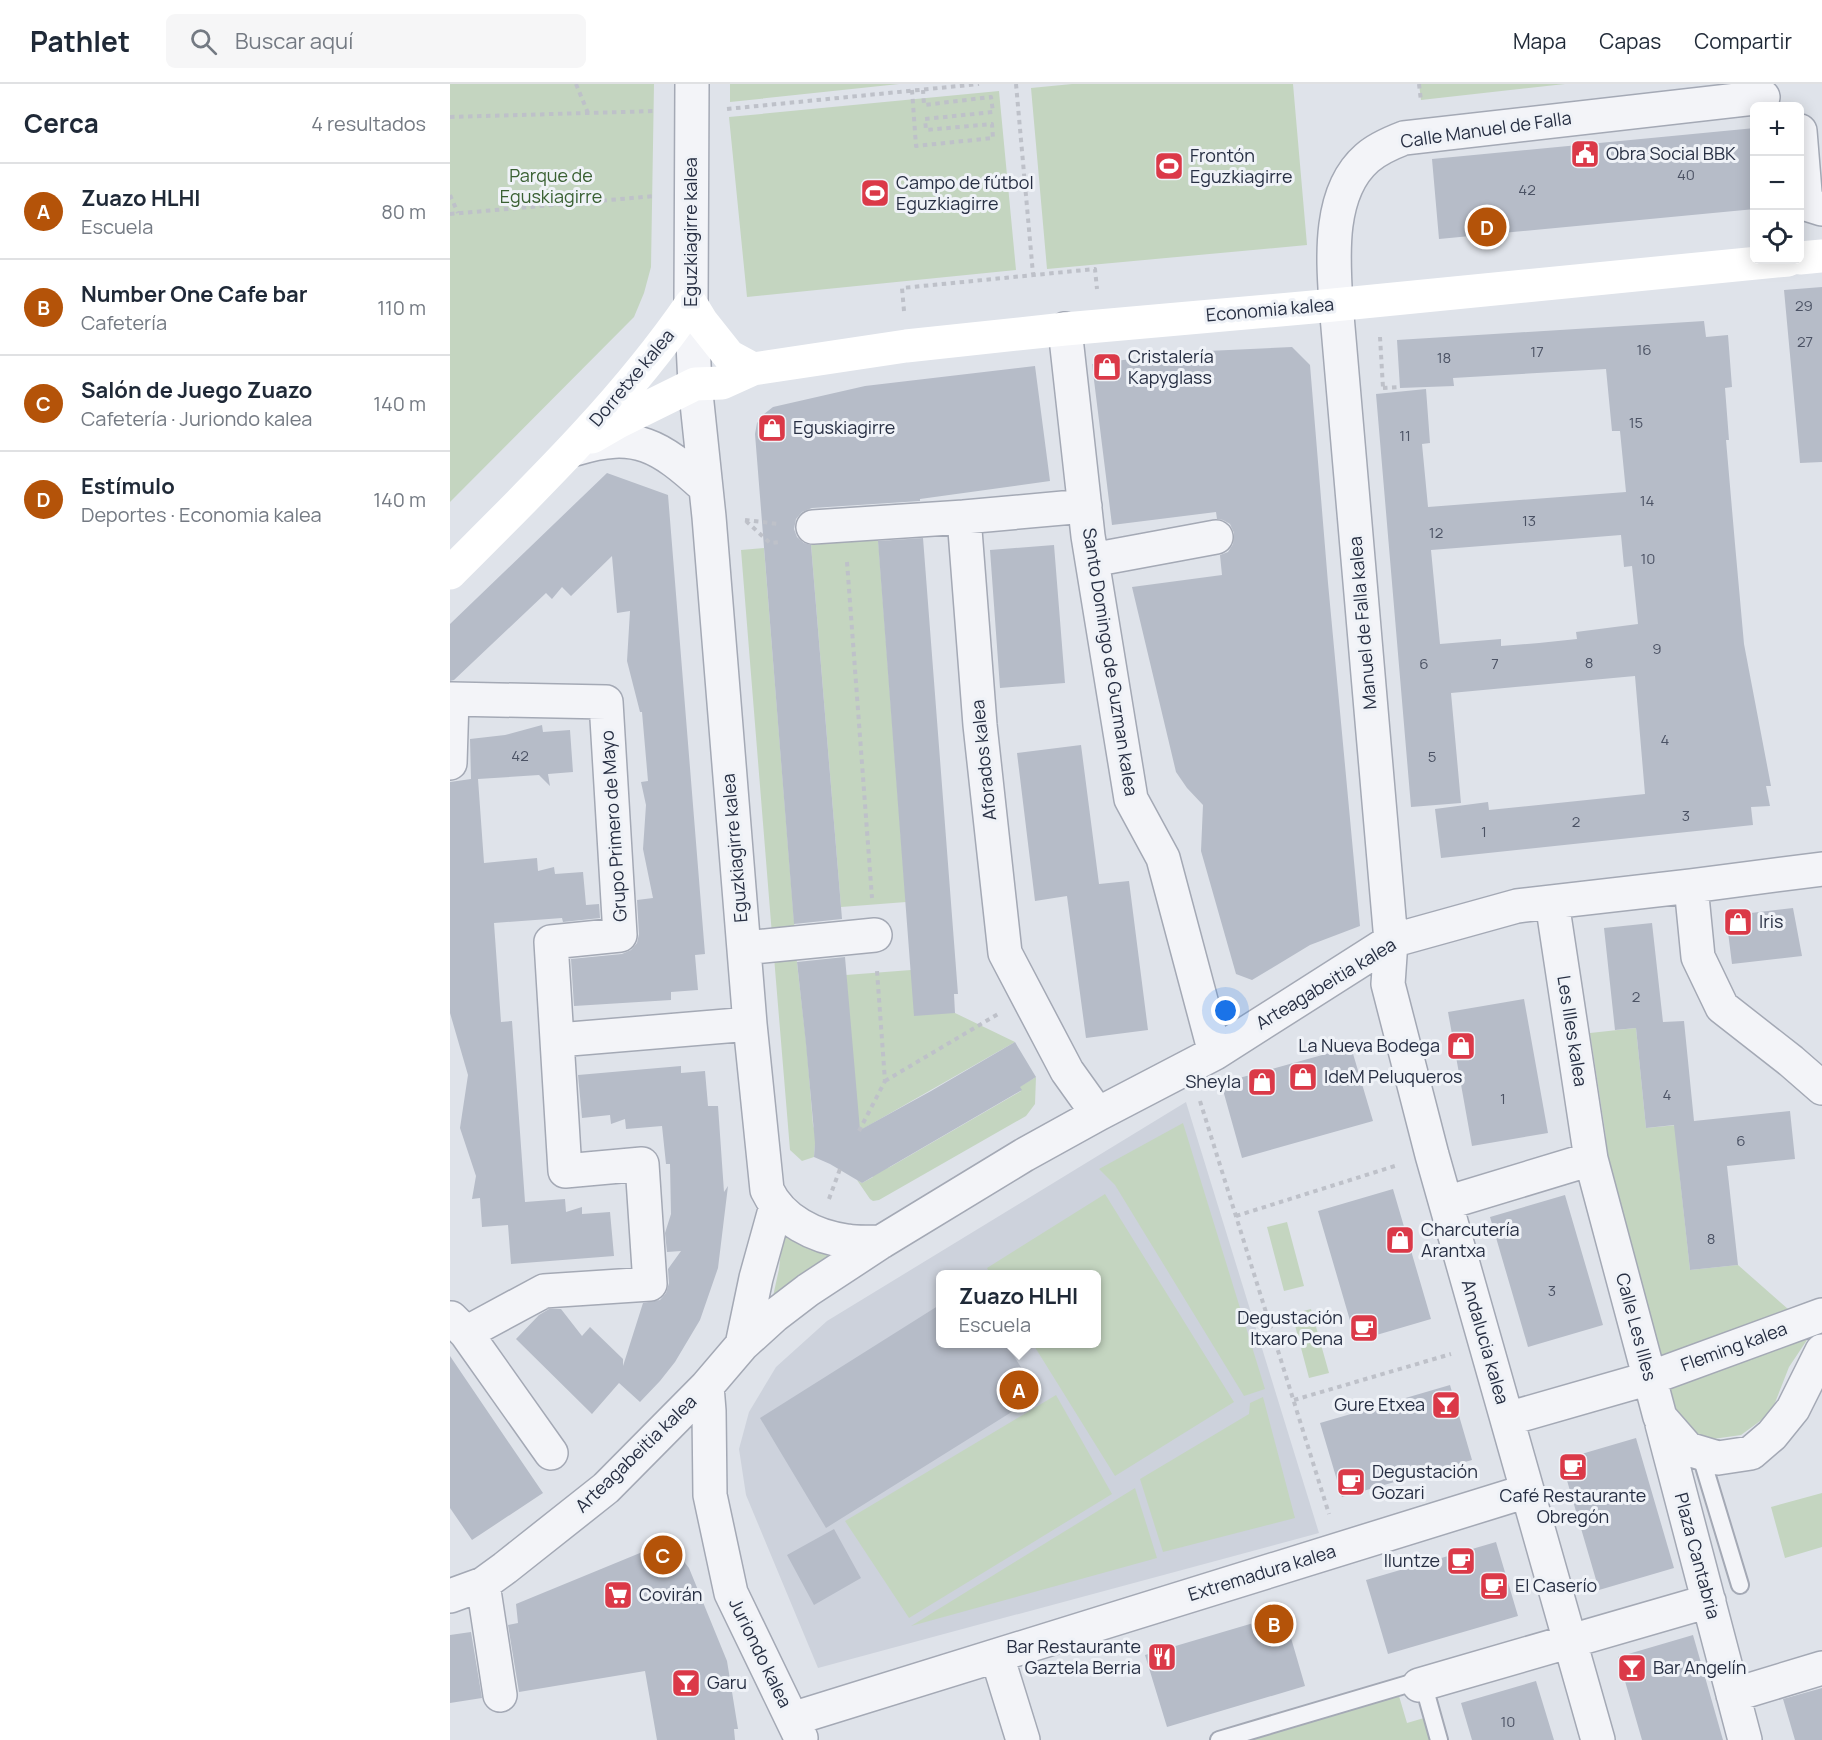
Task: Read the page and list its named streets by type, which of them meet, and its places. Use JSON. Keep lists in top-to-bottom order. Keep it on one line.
{"streets":{"street":["Calle Manuel de Falla","Eguzkiagirre kalea","Economia kalea","Dorretxe kalea","Manuel de Falla kalea","Santo Domingo de Guzman kalea","Aforados kalea","Grupo Primero de Mayo","Arteagabeitia kalea","Les Illes kalea","Calle Les Illes","Andalucia kalea","Fleming kalea","Plaza Cantabria","Extremadura kalea","Juriondo kalea"]},"crossings":[["Calle Manuel de Falla","Economia kalea"],["Calle Manuel de Falla","Manuel de Falla kalea"],["Eguzkiagirre kalea","Economia kalea"],["Eguzkiagirre kalea","Dorretxe kalea"],["Eguzkiagirre kalea","Arteagabeitia kalea"],["Economia kalea","Dorretxe kalea"],["Economia kalea","Manuel de Falla kalea"],["Economia kalea","Santo Domingo de Guzman kalea"],["Manuel de Falla kalea","Arteagabeitia kalea"],["Manuel de Falla kalea","Andalucia kalea"],["Santo Domingo de Guzman kalea","Arteagabeitia kalea"],["Aforados kalea","Arteagabeitia kalea"],["Arteagabeitia kalea","Les Illes kalea"],["Arteagabeitia kalea","Andalucia kalea"],["Arteagabeitia kalea","Juriondo kalea"],["Les Illes kalea","Calle Les Illes"],["Calle Les Illes","Fleming kalea"],["Calle Les Illes","Plaza Cantabria"],["Andalucia kalea","Fleming kalea"],["Andalucia kalea","Extremadura kalea"],["Extremadura kalea","Juriondo kalea"]],"parks":["Parque de Eguskiagirre"],"places":{"public building":["Obra Social BBK"],"sports":["Frontón Eguzkiagirre","Campo de fútbol Eguzkiagirre"],"shop":["Cristalería Kapyglass","Eguskiagirre","Iris","La Nueva Bodega","IdeM Peluqueros","Sheyla","Charcutería Arantxa"],"cafe":["Degustación Itxaro Pena","Café Restaurante Obregón","Degustación Gozari","Iluntze","El Caserío"],"bar":["Gure Etxea","Bar Angelín","Garu"],"supermarket":["Covirán"],"restaurant":["Bar Restaurante Gaztela Berria"]},"house_numbers":["40","42","29","27","16","17","18","15","11","14","13","12","10","9","8","6","7","4","42","5","3","2","1","2","4","1","6","8","3","10"],"page":{"header":"Pathlet","search":"Buscar aquí","nav":["Mapa","Capas","Compartir"],"heading":["Cerca","4 resultados"],"map_buttons":["+","−"],"list":[{"mark":"A","name":"Zuazo HLHI","note":"Escuela","value":"80 m"},{"mark":"B","name":"Number One Cafe bar","note":"Cafetería","value":"110 m"},{"mark":"C","name":"Salón de Juego Zuazo","note":"Cafetería · Juriondo kalea","value":"140 m"},{"mark":"D","name":"Estímulo","note":"Deportes · Economia kalea","value":"140 m"}],"pins":["D","A","C","B"],"popup":["Zuazo HLHI","Escuela"]}}
